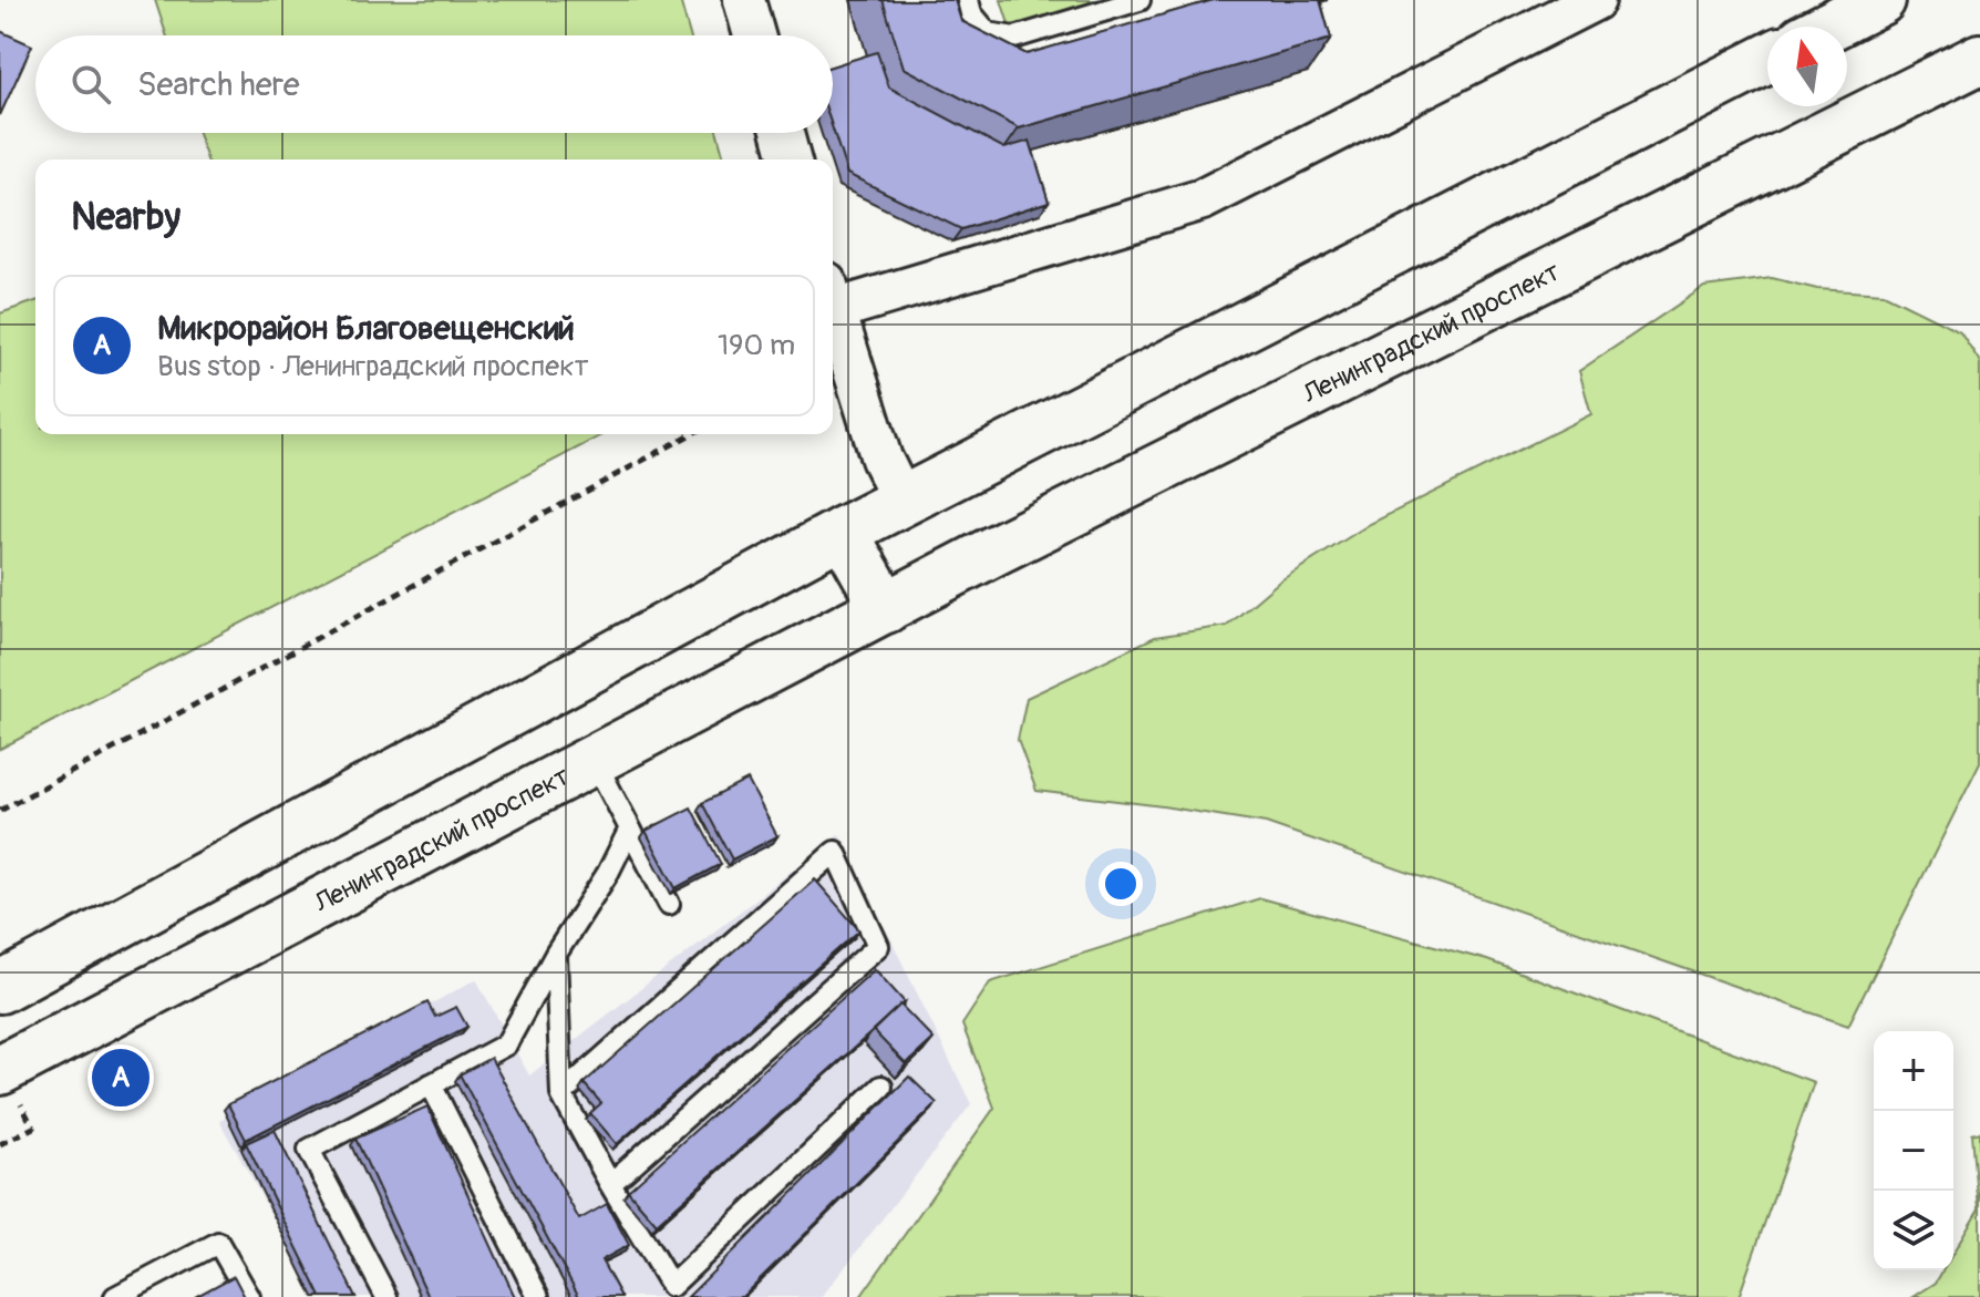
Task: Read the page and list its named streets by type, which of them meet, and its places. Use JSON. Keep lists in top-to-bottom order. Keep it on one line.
{"streets":{"main road":["Ленинградский проспект"]},"north":"top","page":{"search":"Search here","heading":"Nearby","list":[{"mark":"A","name":"Микрорайон Благовещенский","note":"Bus stop · Ленинградский проспект","value":"190 m"}],"map_buttons":["+","−"],"pins":"A"}}
